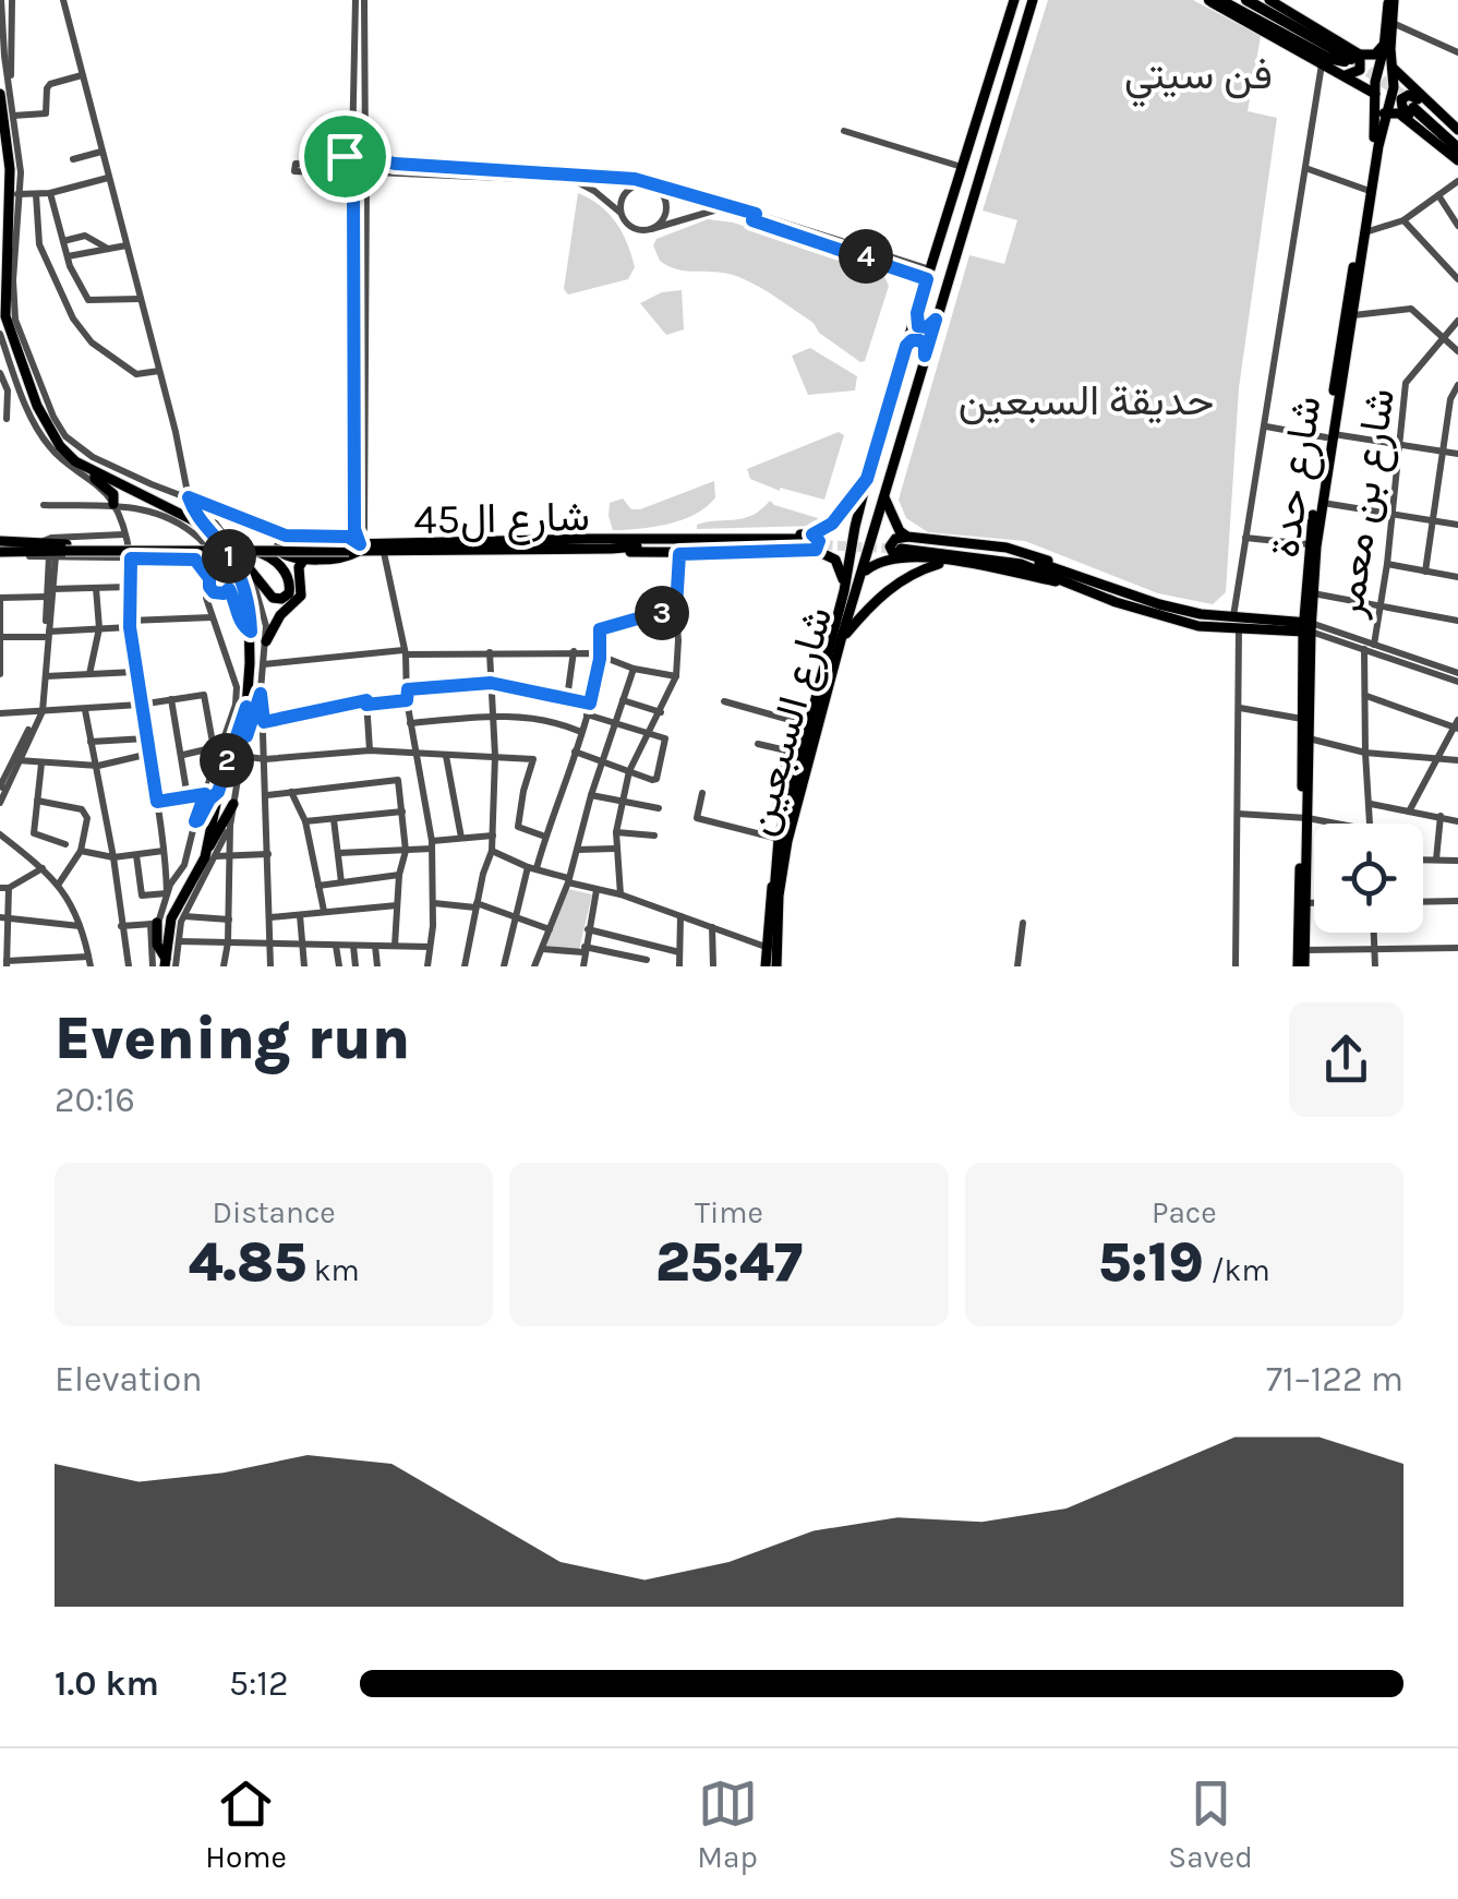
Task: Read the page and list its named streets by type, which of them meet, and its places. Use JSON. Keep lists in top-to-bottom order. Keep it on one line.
{"streets":{"main road":["شارع حدة","شارع ال45","شارع السبعين"],"street":["شارع بن معمر"]},"parks":["فن سيتي","حديقة السبعين"],"page":{"pins":["4","1","3","2"],"heading":["Evening run","20:16"],"stats":[["Distance","4.85 km"],["Time","25:47"],["Pace","5:19 /km"]],"chart":["Elevation","71–122 m"],"list":[{"name":"1.0 km","note":"5:12"}],"tabs":["Home","Map","Saved"]}}
